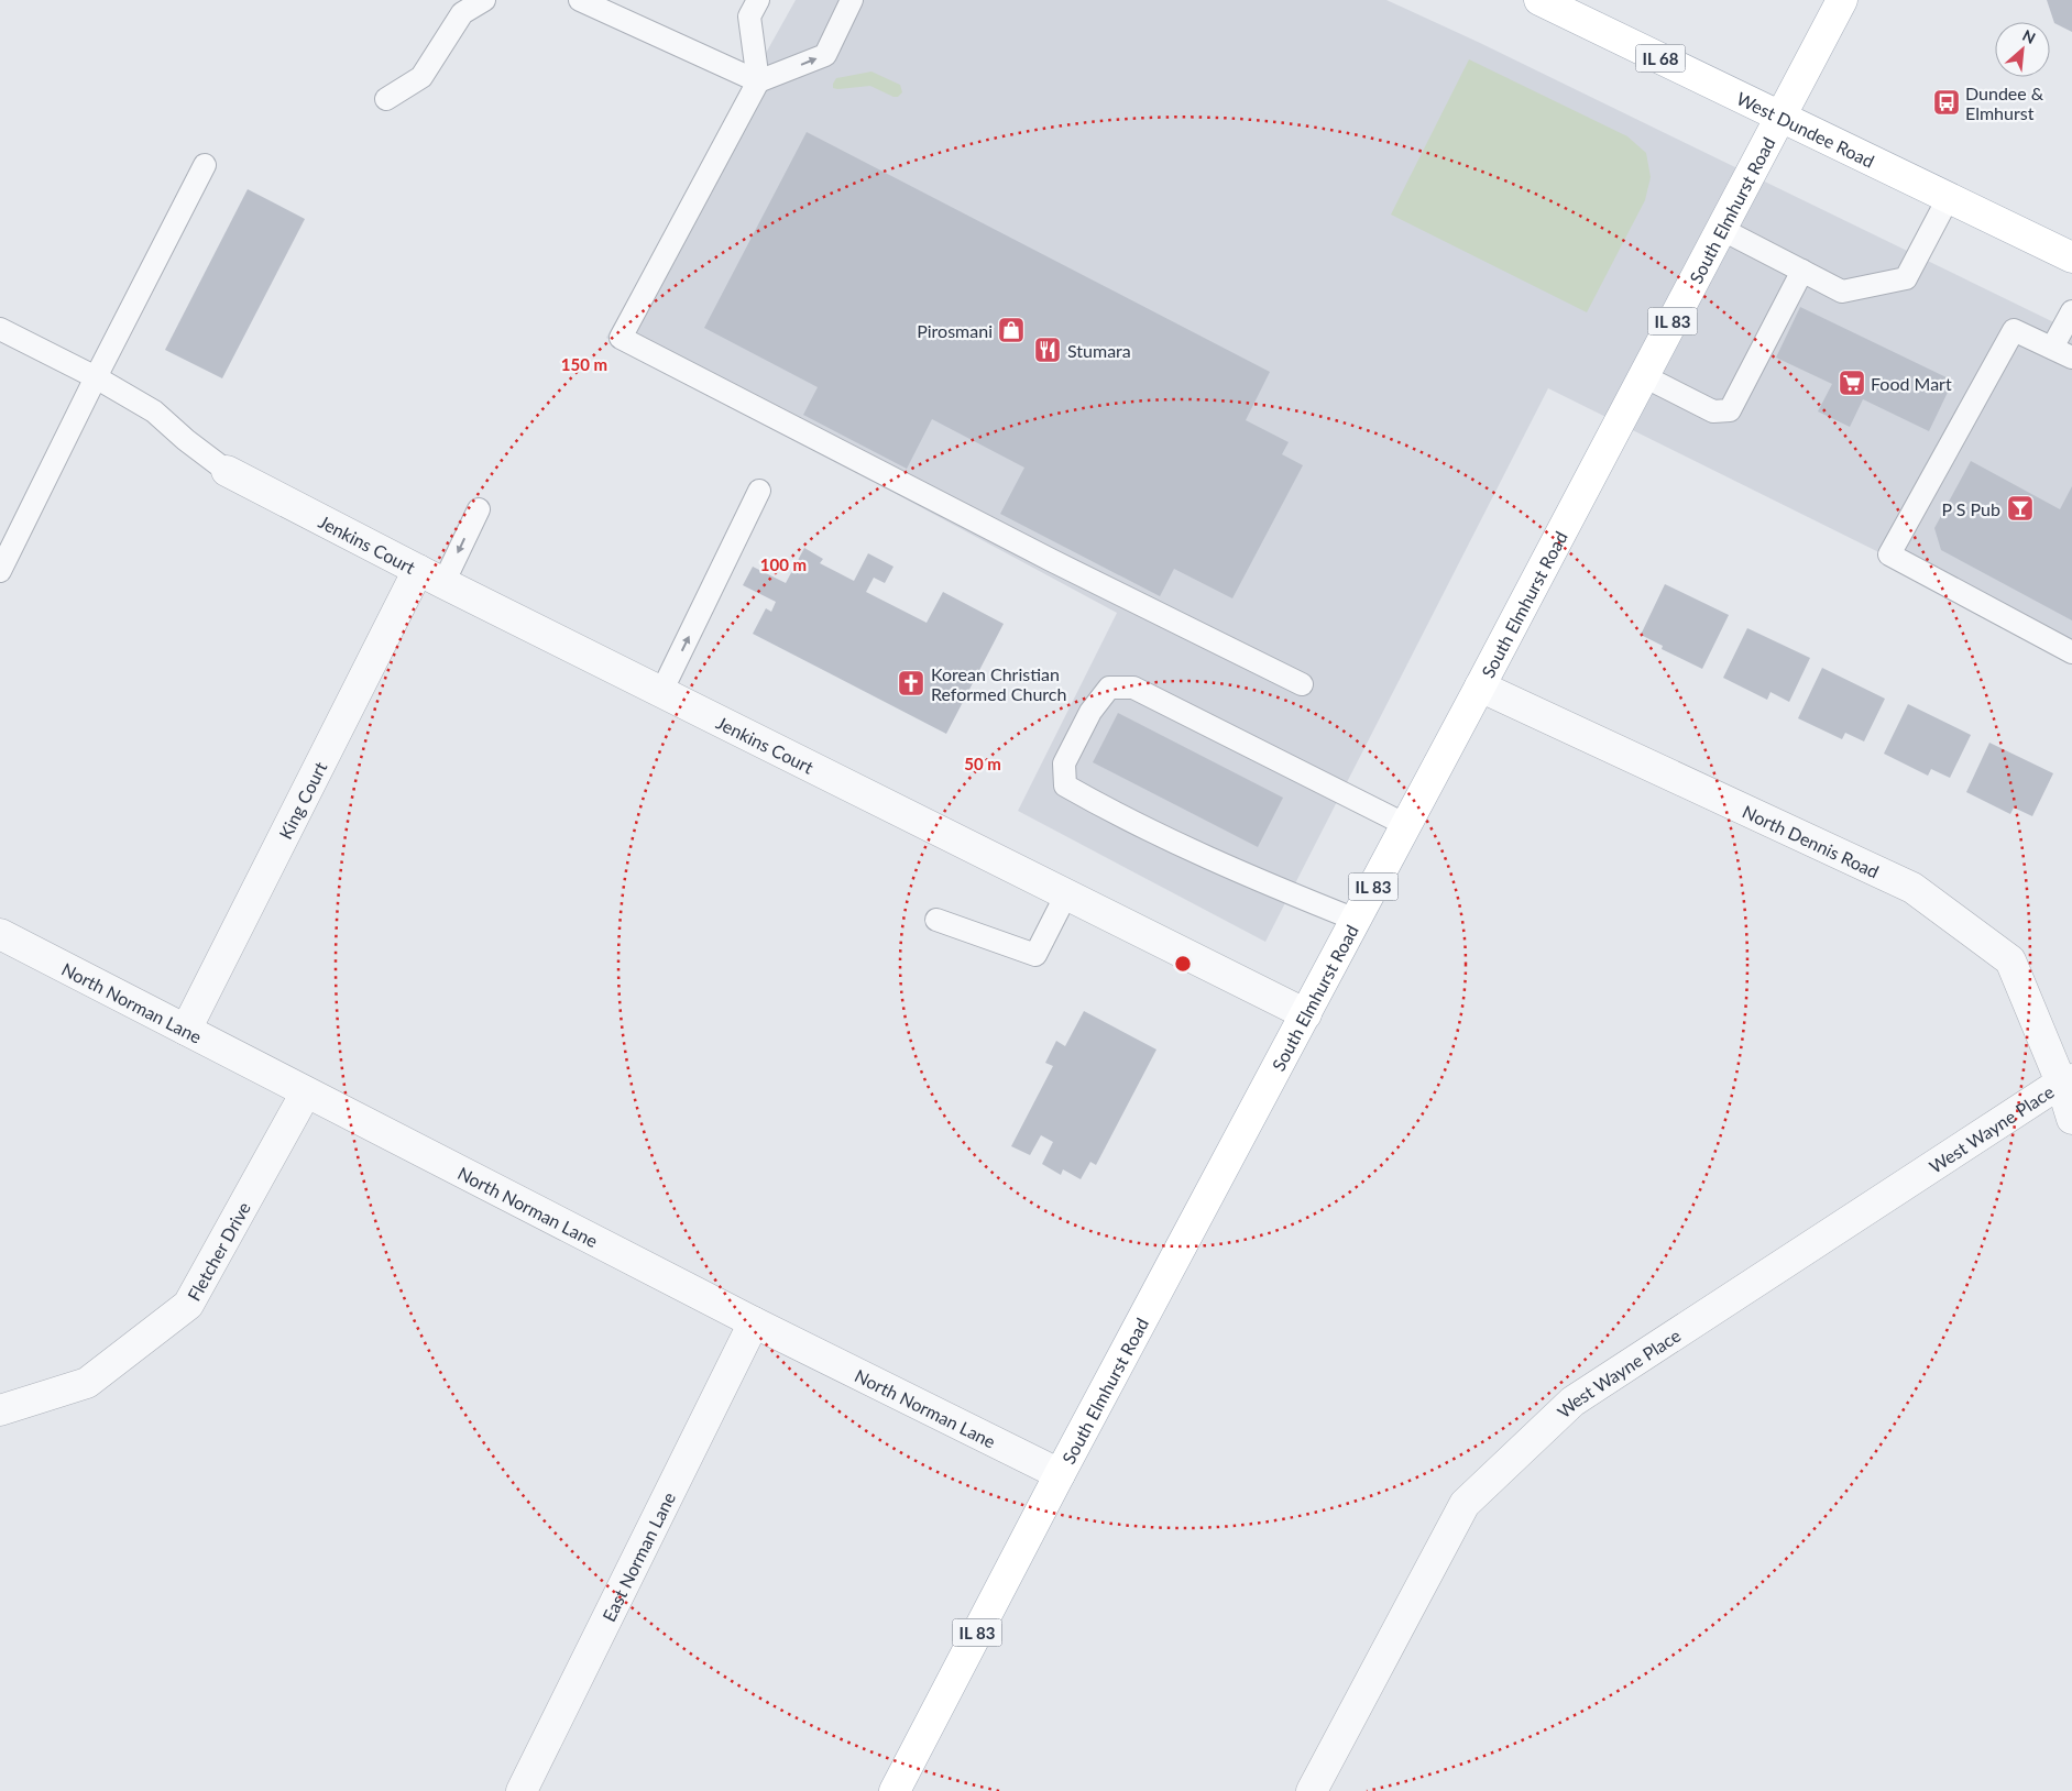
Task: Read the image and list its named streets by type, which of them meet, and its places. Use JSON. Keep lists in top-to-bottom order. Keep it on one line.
{"streets":{"main road":["IL 68","West Dundee Road","South Elmhurst Road","IL 83"],"street":["Jenkins Court","King Court","North Dennis Road","North Norman Lane","West Wayne Place","Fletcher Drive","East Norman Lane"]},"crossings":[["West Dundee Road","South Elmhurst Road"],["West Dundee Road","IL 83"],["South Elmhurst Road","IL 83"],["South Elmhurst Road","Jenkins Court"],["South Elmhurst Road","North Dennis Road"],["South Elmhurst Road","North Norman Lane"],["Jenkins Court","King Court"],["King Court","North Norman Lane"],["North Dennis Road","West Wayne Place"],["North Norman Lane","Fletcher Drive"],["North Norman Lane","East Norman Lane"]],"places":{"bus stop":["Dundee & Elmhurst"],"shop":["Pirosmani"],"restaurant":["Stumara"],"supermarket":["Food Mart"],"bar":["P S Pub"],"church":["Korean Christian Reformed Church"]},"north":"top right","rings":["150 m","100 m","50 m"]}
